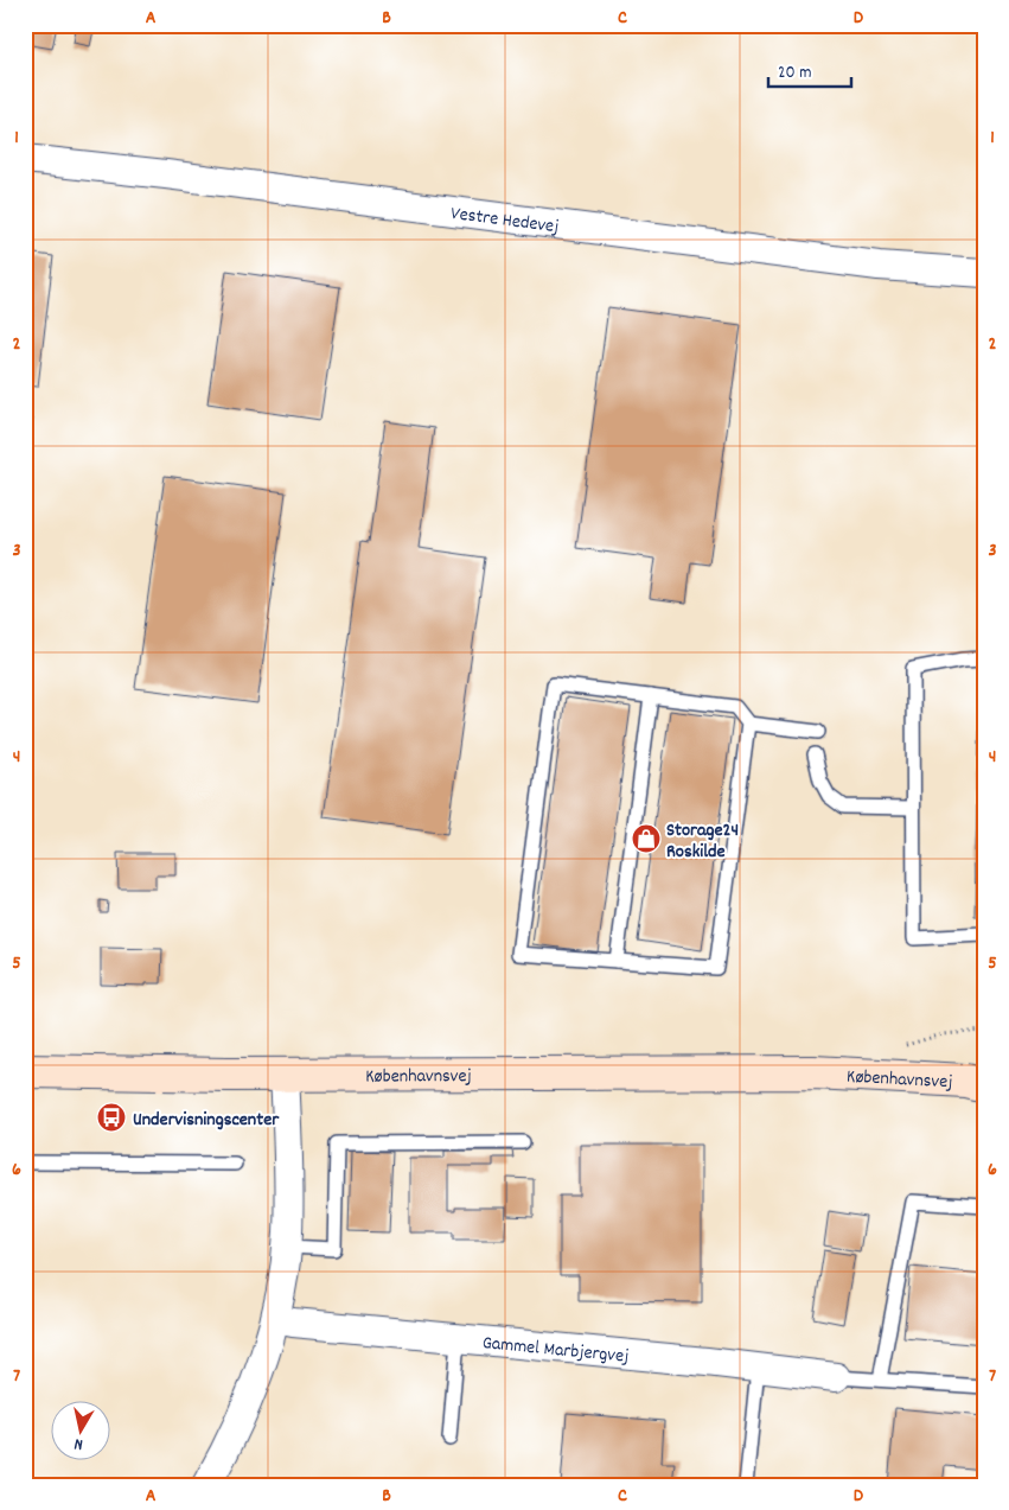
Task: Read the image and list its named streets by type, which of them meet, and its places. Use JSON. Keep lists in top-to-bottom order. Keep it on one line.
{"streets":{"main road":["Københavnsvej"],"street":["Vestre Hedevej","Gammel Marbjergvej"]},"places":{"shop":["Storage24 Roskilde"],"bus stop":["Undervisningscenter"]},"scale_bar":"20 m","north":"bottom","grid":{"columns":["A","B","C","D"],"rows":["1","2","3","4","5","6","7"]}}
